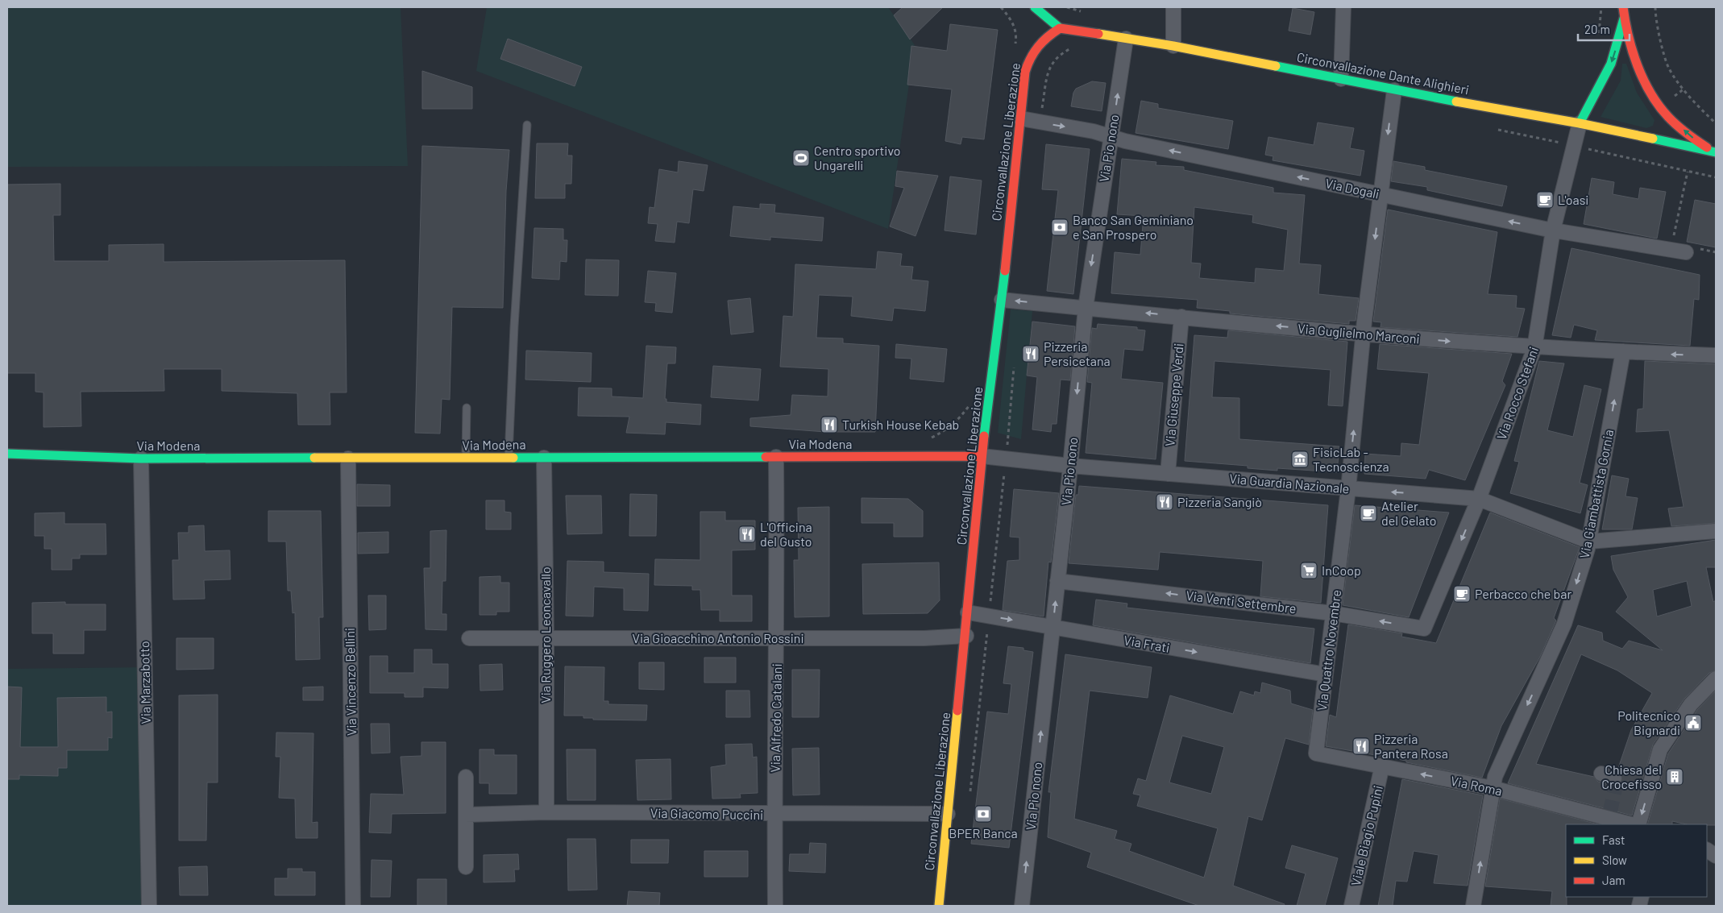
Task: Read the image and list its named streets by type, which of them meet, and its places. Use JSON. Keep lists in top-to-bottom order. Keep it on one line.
{"streets":{"main road":["Circonvallazione Dante Alighieri","Circonvallazione Liberazione","Via Modena"],"street":["Via Pio nono","Via Dogali","Via Guglielmo Marconi","Via Rocco Stefani","Via Giuseppe Verdi","Via Guardia Nazionale","Via Giambattista Gornia","Via Venti Settembre","Via Ruggero Leoncavallo","Via Gioacchino Antonio Rossini","Via Frati","Via Quattro Novembre","Via Vincenzo Bellini","Via Marzabotto","Via Alfredo Catalani","Via Roma","Via Giacomo Puccini","Viale Biagio Pupini"]},"crossings":[["Circonvallazione Dante Alighieri","Circonvallazione Liberazione"],["Circonvallazione Dante Alighieri","Via Pio nono"],["Circonvallazione Dante Alighieri","Via Rocco Stefani"],["Circonvallazione Dante Alighieri","Via Quattro Novembre"],["Circonvallazione Liberazione","Via Dogali"],["Circonvallazione Liberazione","Via Guglielmo Marconi"],["Circonvallazione Liberazione","Via Modena"],["Circonvallazione Liberazione","Via Guardia Nazionale"],["Circonvallazione Liberazione","Via Gioacchino Antonio Rossini"],["Circonvallazione Liberazione","Via Frati"],["Circonvallazione Liberazione","Via Giacomo Puccini"],["Via Pio nono","Via Dogali"],["Via Pio nono","Via Guglielmo Marconi"],["Via Pio nono","Via Guardia Nazionale"],["Via Pio nono","Via Venti Settembre"],["Via Pio nono","Via Frati"],["Via Dogali","Via Rocco Stefani"],["Via Dogali","Via Quattro Novembre"],["Via Guglielmo Marconi","Via Rocco Stefani"],["Via Guglielmo Marconi","Via Giuseppe Verdi"],["Via Guglielmo Marconi","Via Giambattista Gornia"],["Via Guglielmo Marconi","Via Quattro Novembre"],["Via Rocco Stefani","Via Guardia Nazionale"],["Via Rocco Stefani","Via Venti Settembre"],["Via Giuseppe Verdi","Via Guardia Nazionale"],["Via Modena","Via Guardia Nazionale"],["Via Modena","Via Ruggero Leoncavallo"],["Via Modena","Via Vincenzo Bellini"],["Via Modena","Via Marzabotto"],["Via Modena","Via Alfredo Catalani"],["Via Guardia Nazionale","Via Giambattista Gornia"],["Via Guardia Nazionale","Via Quattro Novembre"],["Via Giambattista Gornia","Via Roma"],["Via Venti Settembre","Via Quattro Novembre"],["Via Ruggero Leoncavallo","Via Gioacchino Antonio Rossini"],["Via Ruggero Leoncavallo","Via Giacomo Puccini"],["Via Gioacchino Antonio Rossini","Via Alfredo Catalani"],["Via Frati","Via Quattro Novembre"],["Via Quattro Novembre","Via Roma"],["Via Alfredo Catalani","Via Giacomo Puccini"],["Via Roma","Viale Biagio Pupini"]],"one_way":["Via Venti Settembre","Via Frati"],"places":{"sports":["Centro sportivo Ungarelli"],"cafe":["L'oasi","Atelier del Gelato","Perbacco che bar"],"bank":["Banco San Geminiano e San Prospero","BPER Banca"],"restaurant":["Pizzeria Persicetana","Turkish House Kebab","Pizzeria Sangiò","L'Officina del Gusto","Pizzeria Pantera Rosa"],"museum":["FisicLab - Tecnoscienza"],"supermarket":["InCoop"],"public building":["Politecnico Bignardi"],"building":["Chiesa del Crocefisso"]},"legend":["Fast","Slow","Jam"],"scale_bar":"20 m"}
